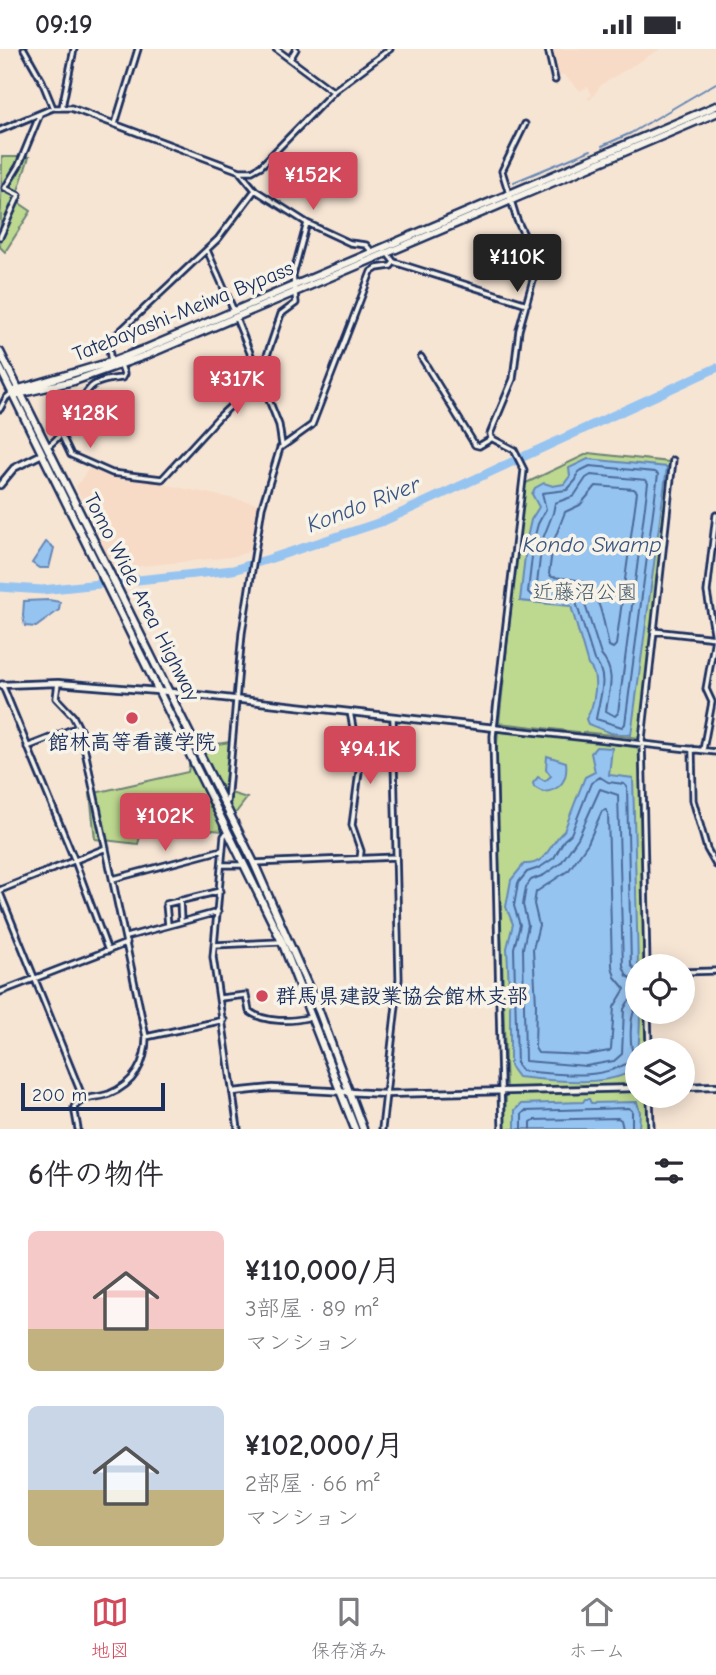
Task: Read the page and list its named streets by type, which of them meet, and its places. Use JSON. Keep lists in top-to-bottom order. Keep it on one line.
{"streets":{"highway":["Tatebayashi-Meiwa Bypass","Tomo Wide Area Highway"]},"crossings":[["Tatebayashi-Meiwa Bypass","Tomo Wide Area Highway"]],"water":["Kondo River","Kondo Swamp"],"parks":["近藤沼公園"],"places":["館林高等看護学院","群馬県建設業協会館林支部"],"scale_bar":"200 m","page":{"status":"09:19","price":["¥152K","¥110K","¥317K","¥128K","¥94.1K","¥102K"],"scale":"200 m","heading":"6件の物件","list":[{"name":"¥110,000/月","note":"3部屋 · 89 m² · マンション"},{"name":"¥102,000/月","note":"2部屋 · 66 m² · マンション"}],"tabs":["地図","保存済み","ホーム"]}}
